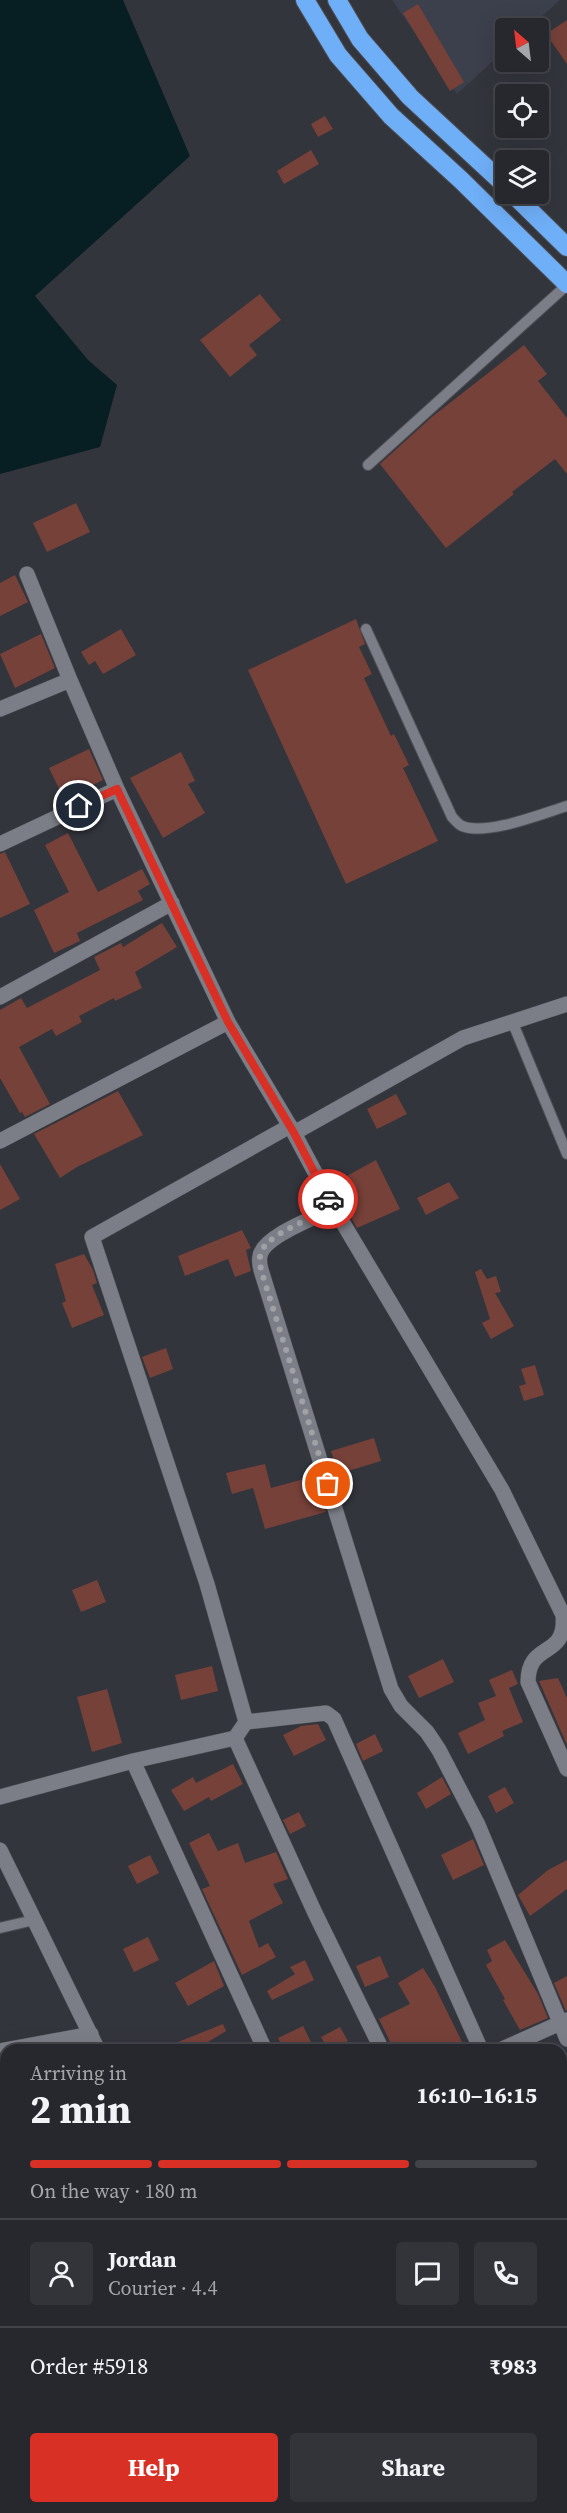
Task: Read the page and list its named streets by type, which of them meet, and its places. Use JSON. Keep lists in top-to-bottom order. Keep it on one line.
{"north":"top left","page":{"heading":["2 min","Arriving in","16:10–16:15"],"panel":["Jordan","Courier · 4.4","Order #5918","₹983"],"bar":"On the way · 180 m","buttons":["Help","Share"]}}
